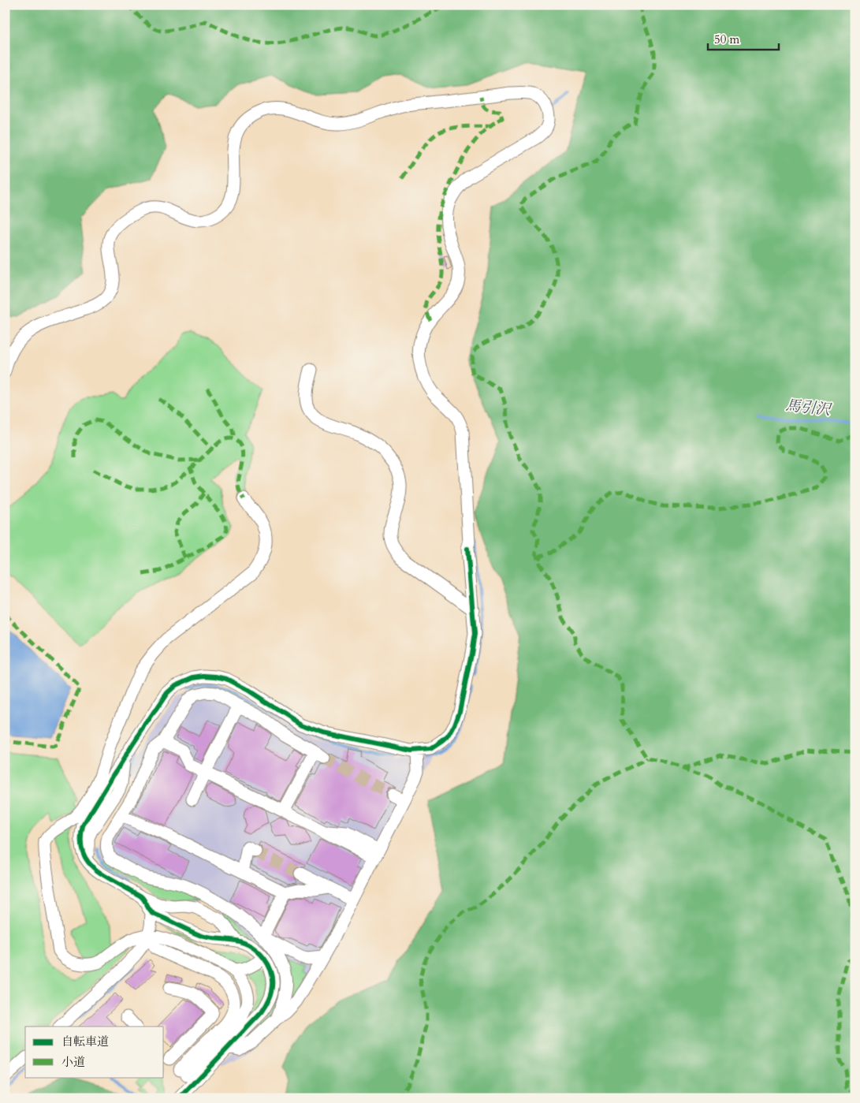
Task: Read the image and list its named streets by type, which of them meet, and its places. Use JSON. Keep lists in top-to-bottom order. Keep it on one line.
{"water":["馬引沢"],"legend":["自転車道","小道"],"scale_bar":"50 m"}
